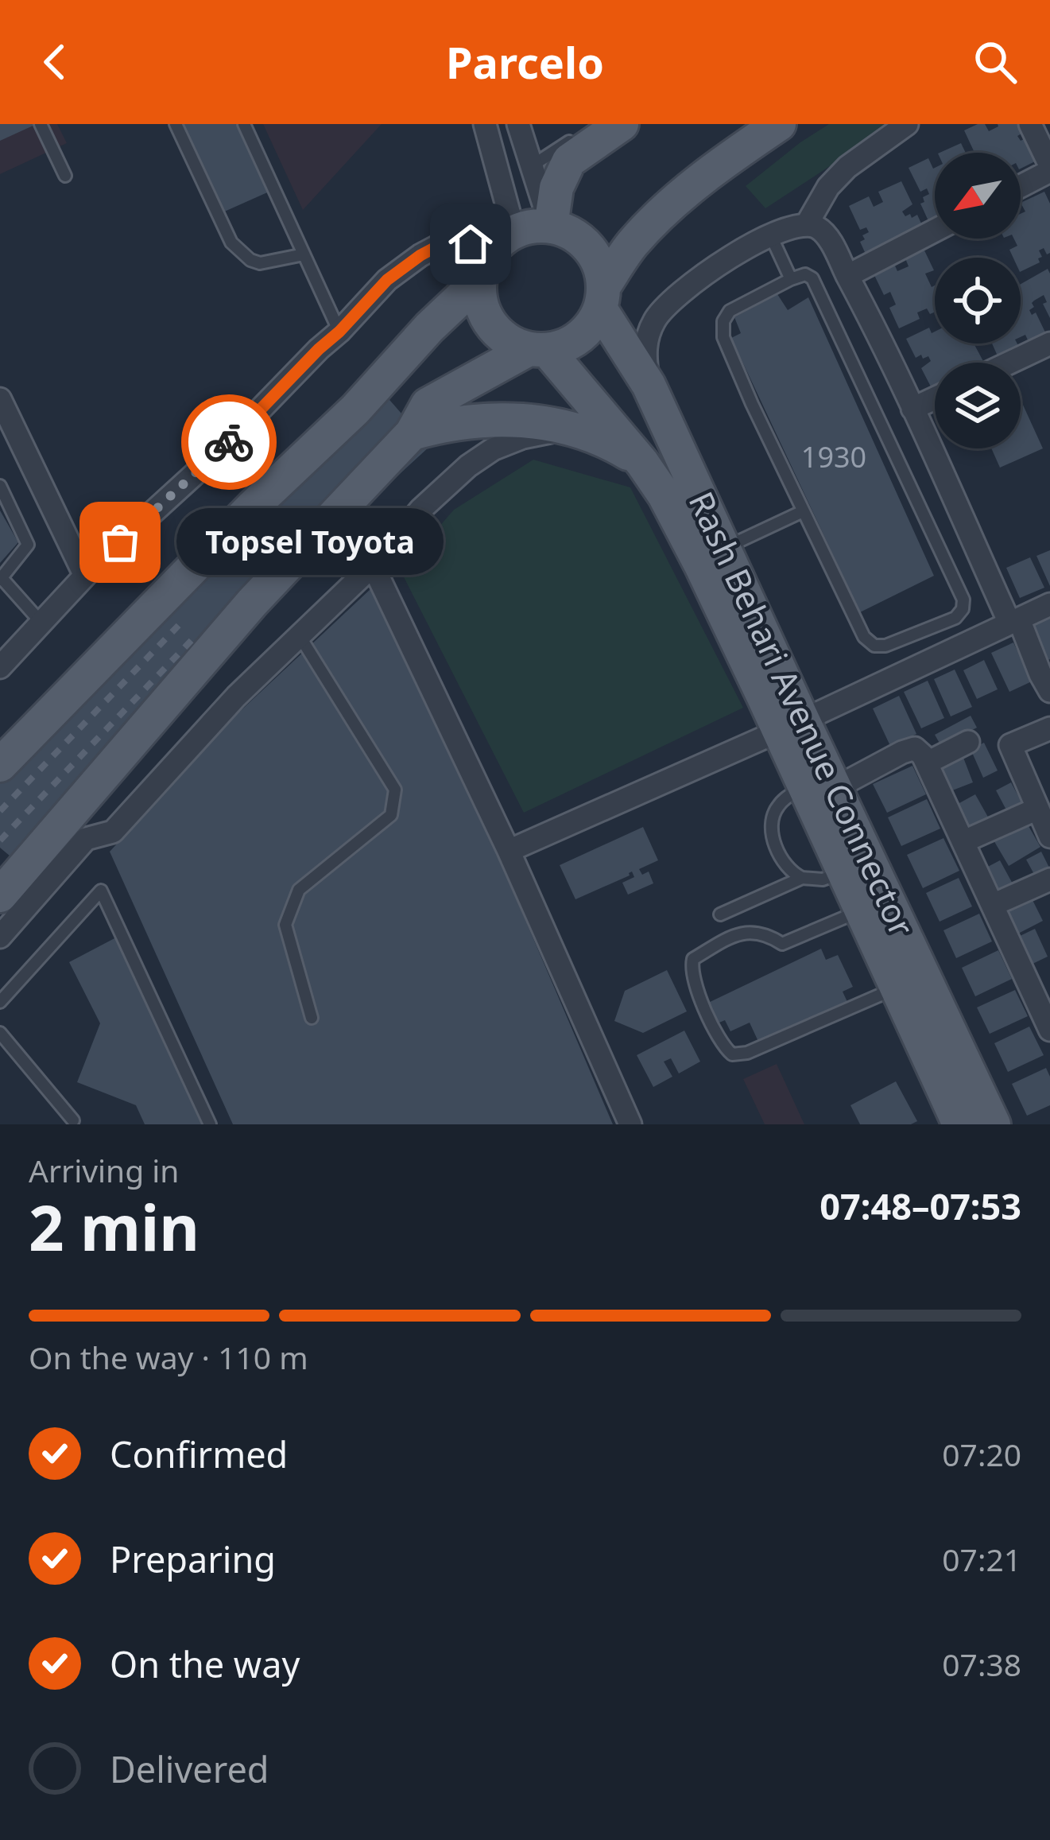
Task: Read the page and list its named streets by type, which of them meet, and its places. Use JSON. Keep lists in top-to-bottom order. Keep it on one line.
{"streets":{"main road":["Rash Behari Avenue Connector"]},"places":["Topsel Toyota"],"house_numbers":["1930"],"north":"bottom left","page":{"header":"Parcelo","bubble":"Topsel Toyota","heading":["2 min","Arriving in","07:48–07:53"],"bar":"On the way · 110 m","list":[["Confirmed","07:20"],["Preparing","07:21"],["On the way","07:38"],"Delivered"]}}
